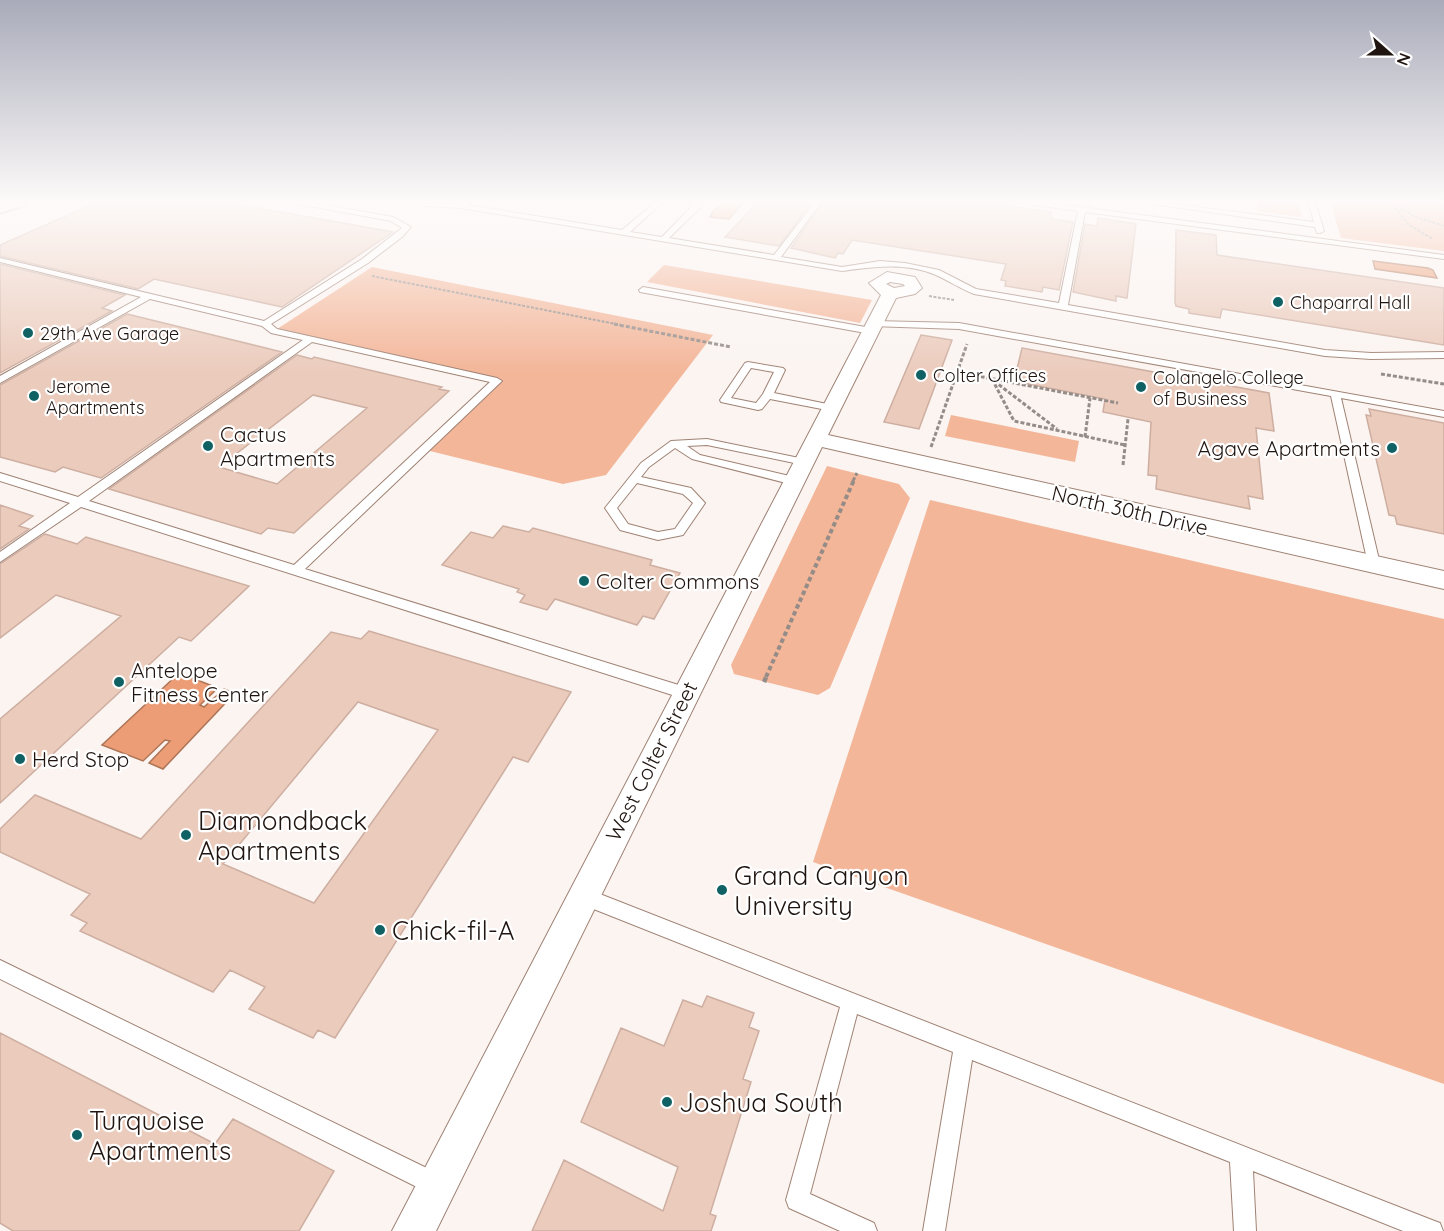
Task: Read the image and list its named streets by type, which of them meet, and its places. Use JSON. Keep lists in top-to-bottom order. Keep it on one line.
{"streets":{"street":["North 30th Drive","West Colter Street"]},"crossings":[["North 30th Drive","West Colter Street"]],"places":["Chaparral Hall","29th Ave Garage","Colter Offices","Colangelo College of Business","Jerome Apartments","Cactus Apartments","Agave Apartments","Colter Commons","Antelope Fitness Center","Herd Stop","Diamondback Apartments","Grand Canyon University","Chick-fil-A","Joshua South","Turquoise Apartments"],"north":"right"}
